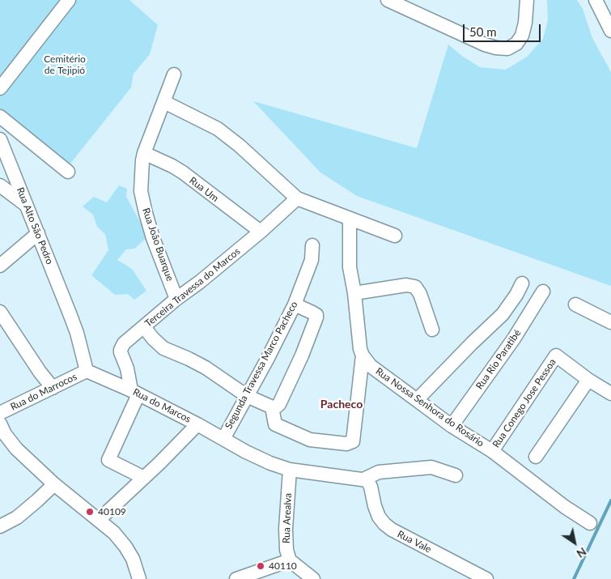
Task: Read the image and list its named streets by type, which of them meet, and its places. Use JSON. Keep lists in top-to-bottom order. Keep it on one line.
{"streets":{"street":["Rua Um","Rua Alto São Pedro","Rua João Buarque","Terceira Travessa do Marcos","Rua Rio Paratibé","Segunda Travessa Marco Pacheco","Rua do Marrocos","Rua Conego Jose Pessoa","Rua do Marcos","Rua Nossa Senhora do Rosário","Rua Arealva","Rua Vale"]},"crossings":[["Rua Um","Rua João Buarque"],["Rua Um","Terceira Travessa do Marcos"],["Rua Alto São Pedro","Rua do Marrocos"],["Rua Alto São Pedro","Rua do Marcos"],["Rua João Buarque","Terceira Travessa do Marcos"],["Terceira Travessa do Marcos","Rua do Marcos"],["Rua Rio Paratibé","Rua Nossa Senhora do Rosário"],["Segunda Travessa Marco Pacheco","Rua do Marcos"],["Rua do Marrocos","Rua do Marcos"],["Rua Conego Jose Pessoa","Rua Nossa Senhora do Rosário"],["Rua do Marcos","Rua Arealva"]],"districts":["Pacheco"],"parks":["Cemitério de Tejipió"],"places":["40109","40110"],"scale_bar":"50 m","north":"bottom right"}
